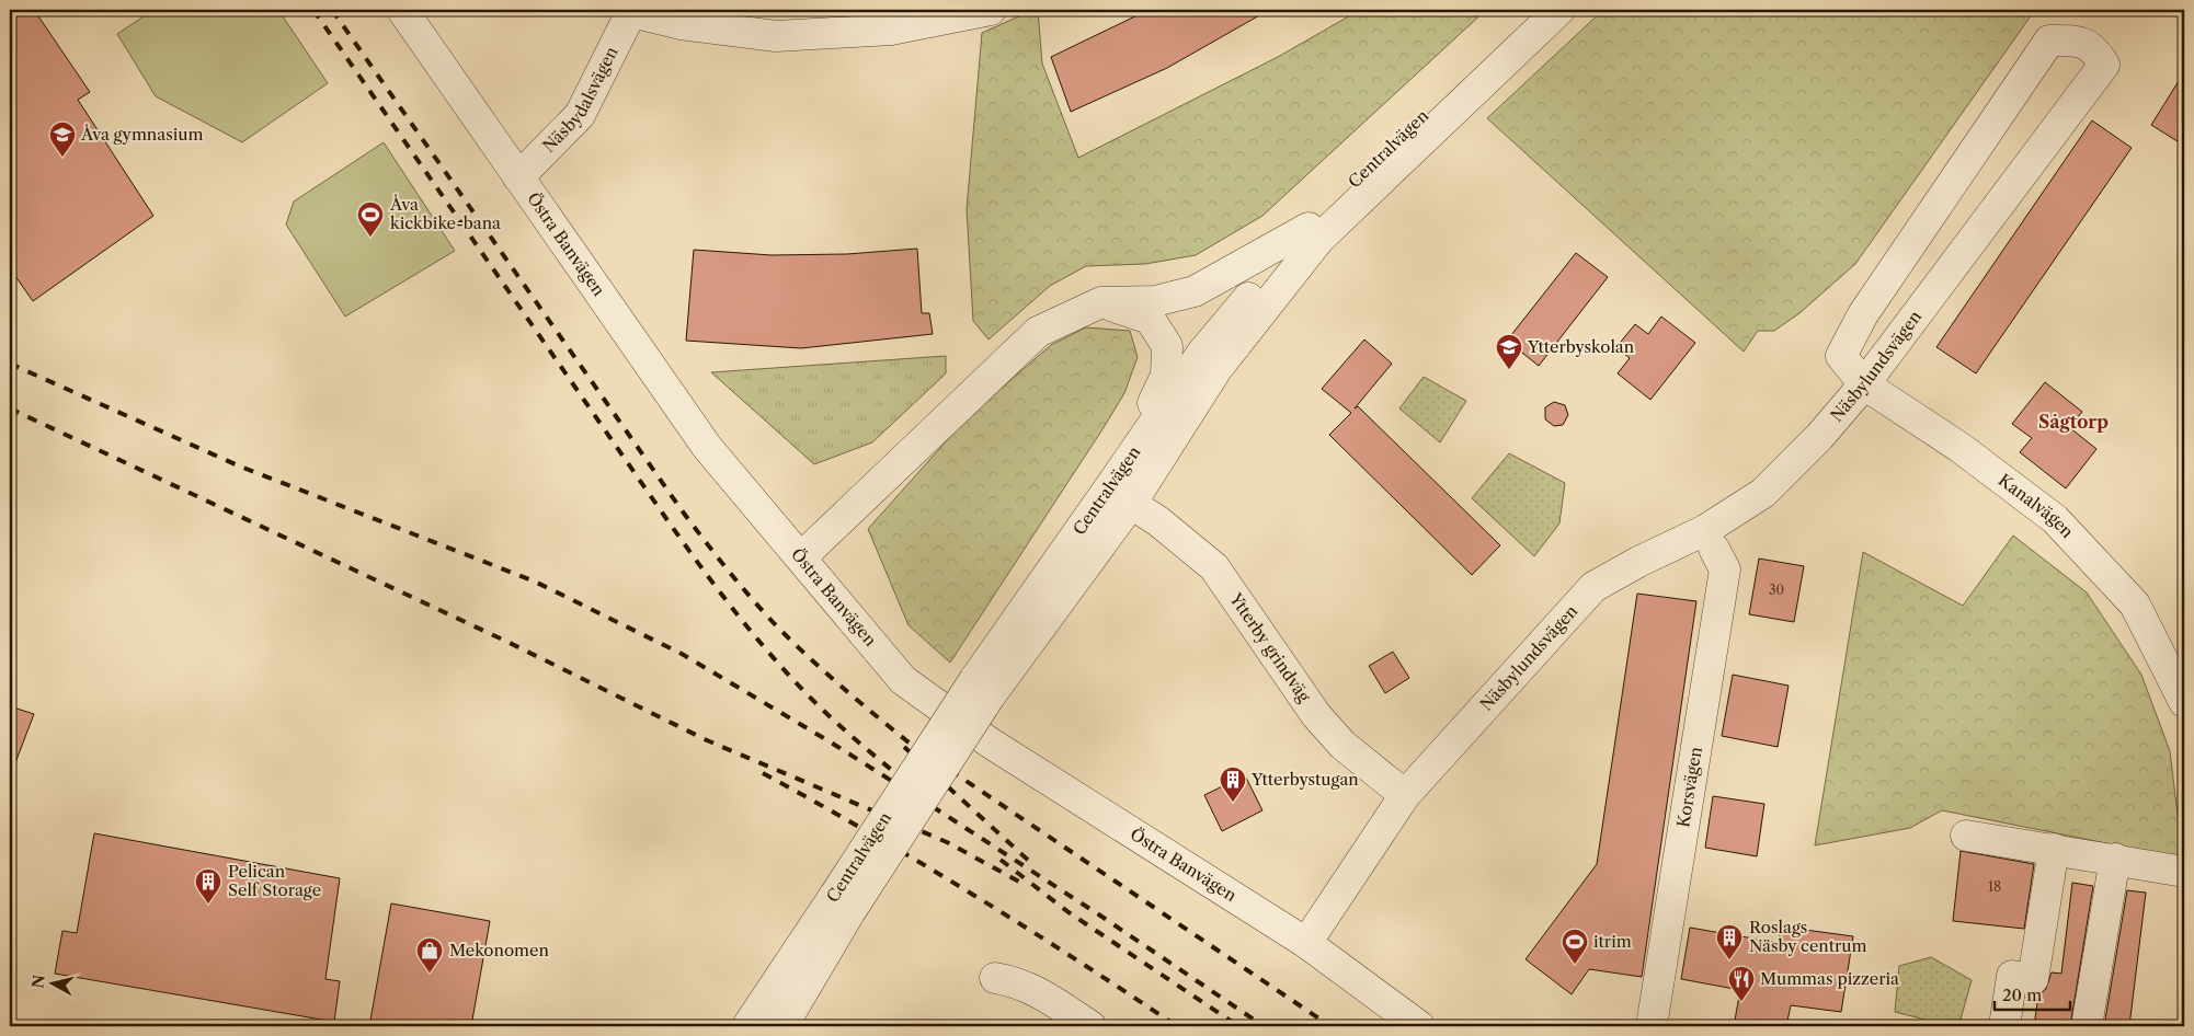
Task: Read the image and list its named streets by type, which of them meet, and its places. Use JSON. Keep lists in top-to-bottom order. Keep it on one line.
{"streets":{"street":["Näsbydalsvägen","Centralvägen","Östra Banvägen","Näsbylundsvägen","Kanalvägen","Ytterby grindväg","Korsvägen"]},"crossings":[["Näsbydalsvägen","Östra Banvägen"],["Centralvägen","Ytterby grindväg"],["Östra Banvägen","Näsbylundsvägen"],["Näsbylundsvägen","Kanalvägen"],["Näsbylundsvägen","Ytterby grindväg"]],"districts":["Sågtorp"],"places":{"school or university":["Åva gymnasium","Ytterbyskolan"],"sports":["Åva kickbike-bana","itrim"],"building":["Ytterbystugan","Pelican Self Storage","Roslags Näsby centrum"],"shop":["Mekonomen"],"restaurant":["Mummas pizzeria"]},"house_numbers":["30","18"],"scale_bar":"20 m","north":"left"}
